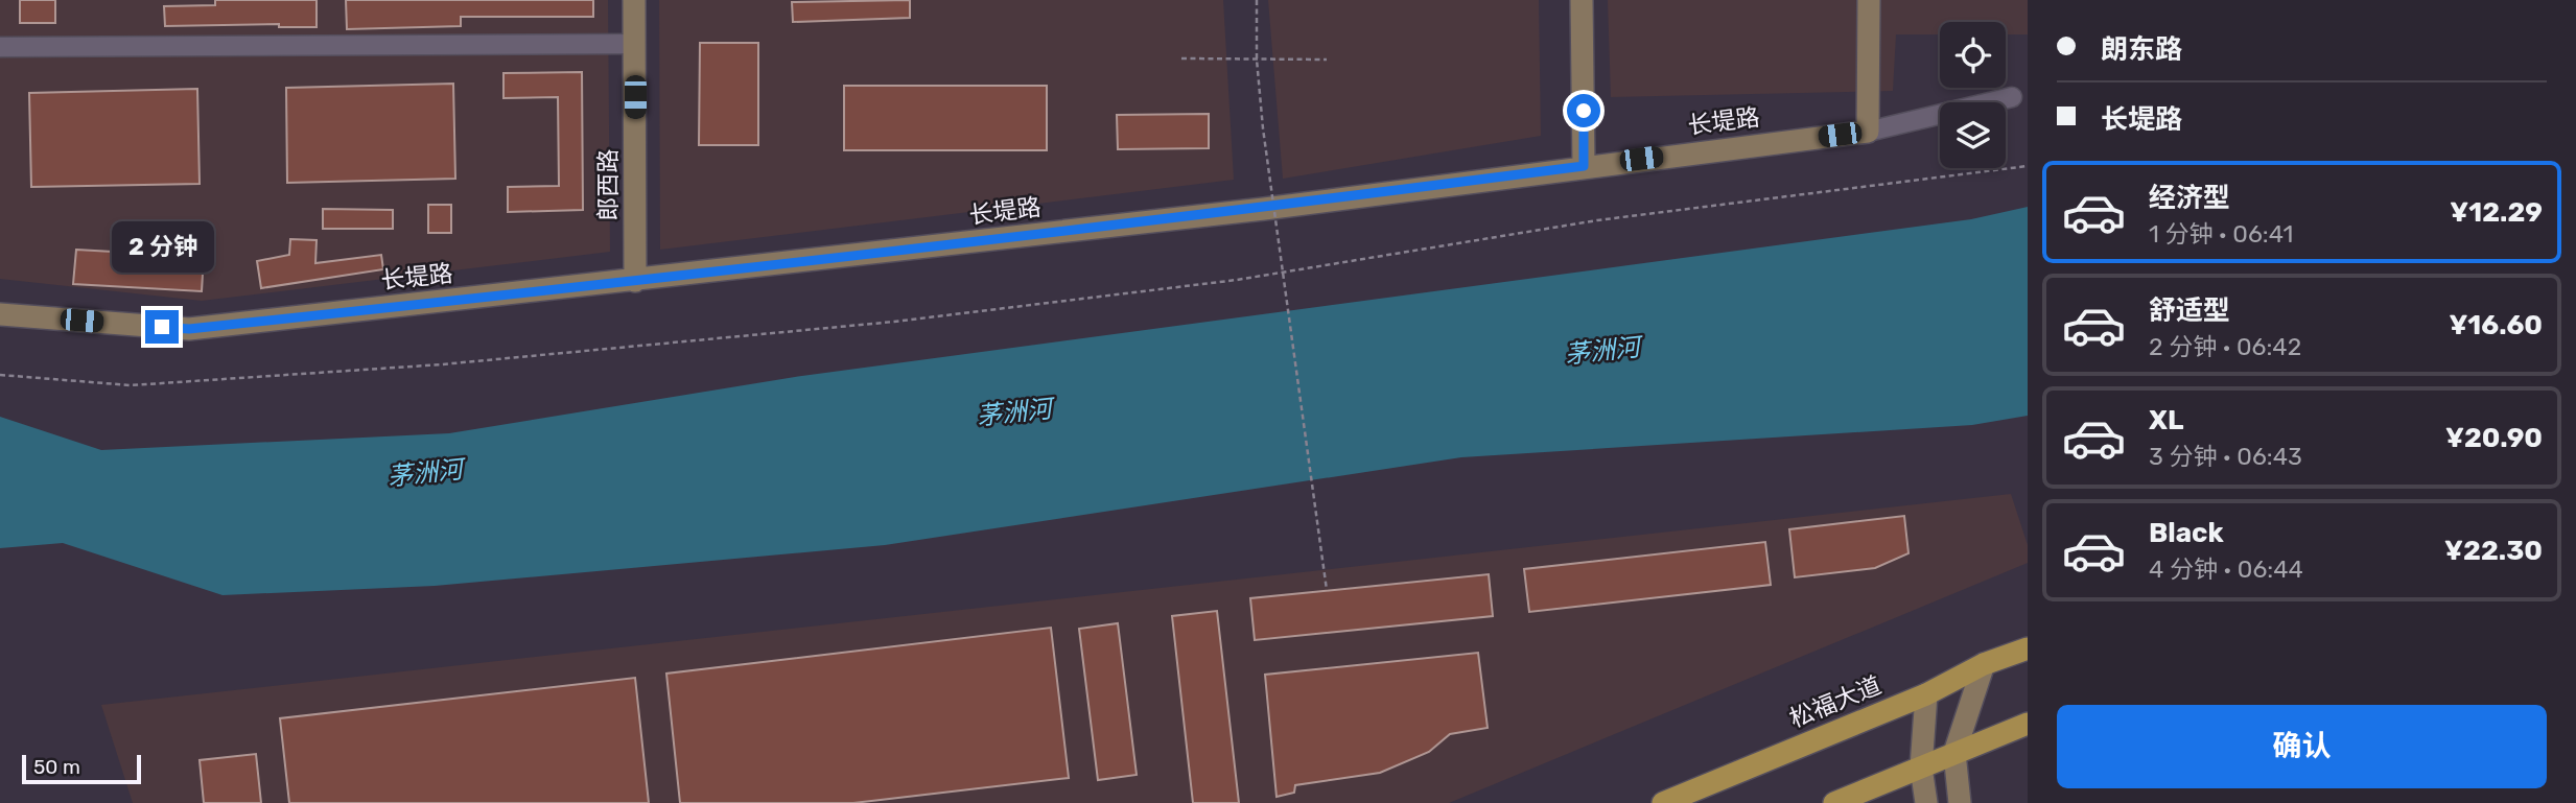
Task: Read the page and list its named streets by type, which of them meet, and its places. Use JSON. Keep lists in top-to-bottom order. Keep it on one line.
{"streets":{"main road":["松福大道"],"street":["长堤路","郎西路"]},"crossings":[["长堤路","郎西路"]],"water":["茅洲河"],"scale_bar":"50 m","page":{"banner":["朗东路","长堤路"],"list":[{"name":"经济型","note":"1 分钟 · 06:41","value":"¥12.29"},{"name":"舒适型","note":"2 分钟 · 06:42","value":"¥16.60"},{"name":"XL","note":"3 分钟 · 06:43","value":"¥20.90"},{"name":"Black","note":"4 分钟 · 06:44","value":"¥22.30"}],"bubble":"2 分钟","buttons":"确认","scale":"50 m"}}
